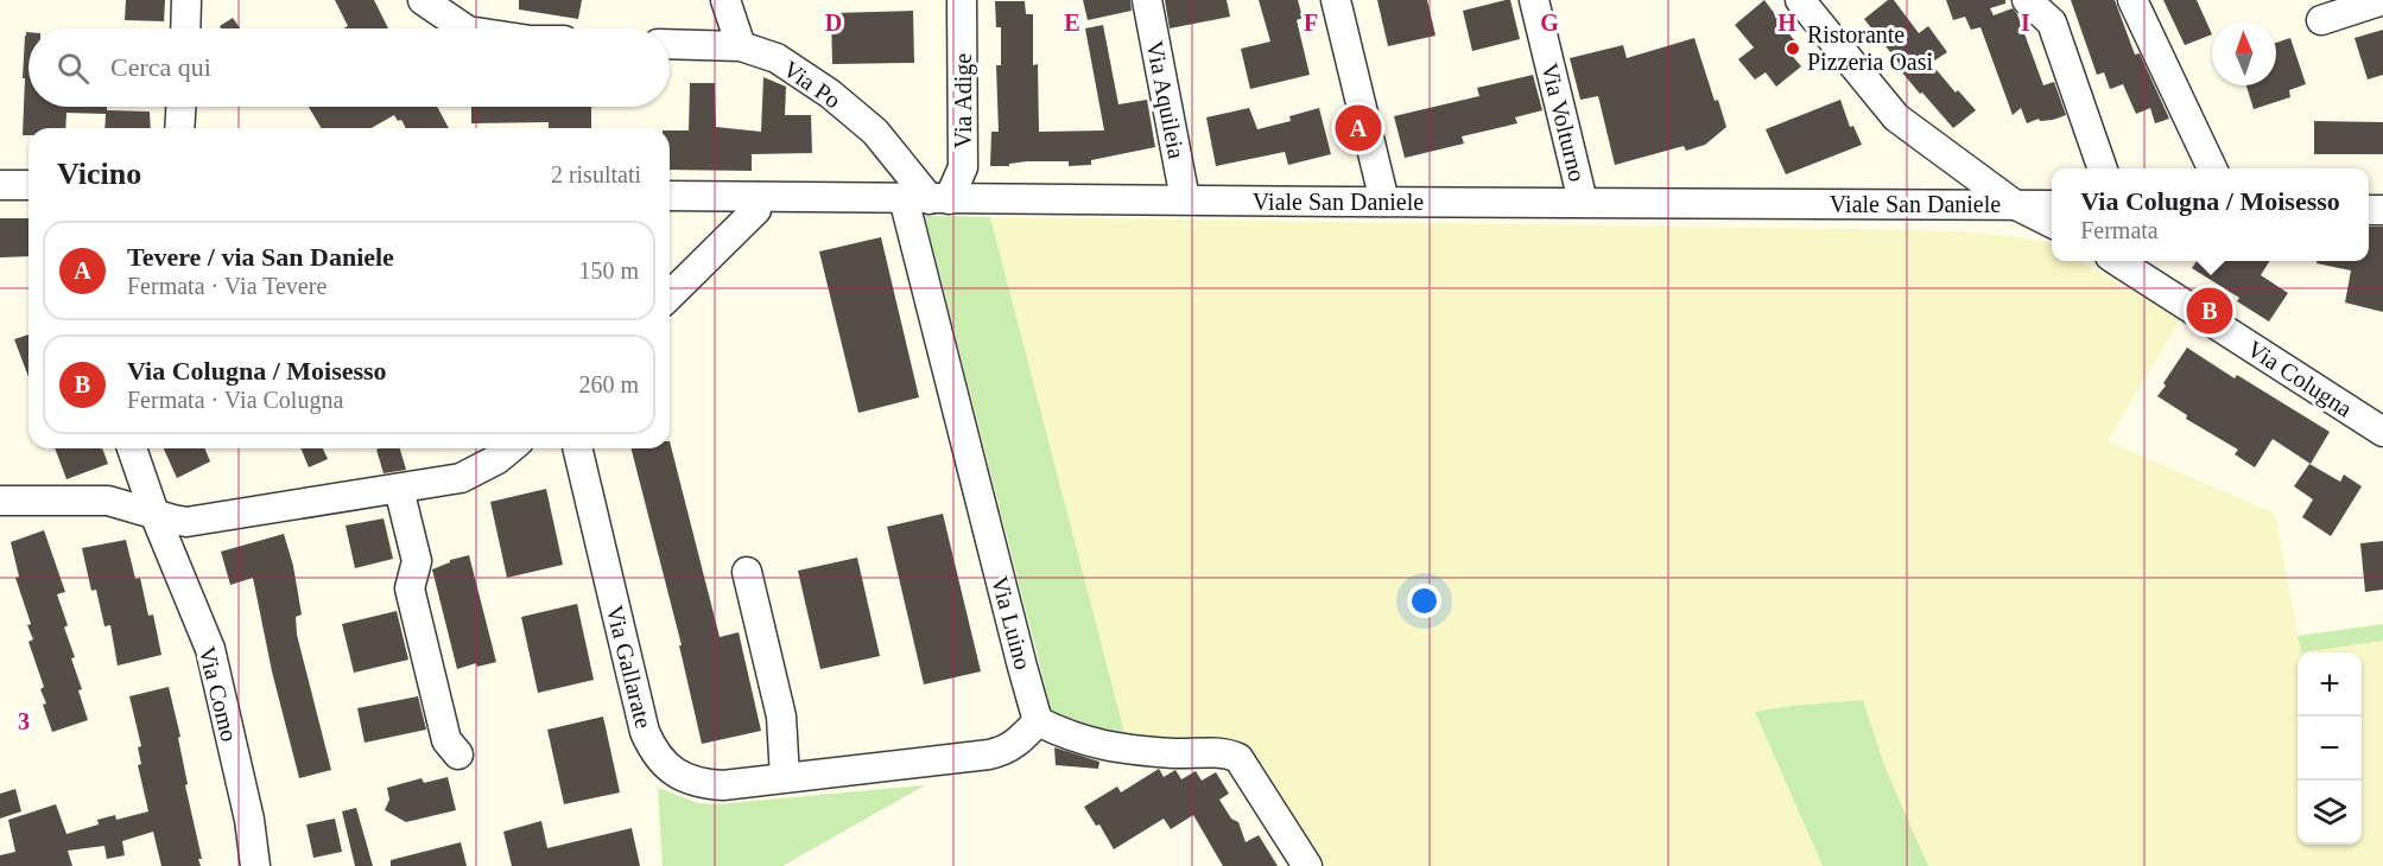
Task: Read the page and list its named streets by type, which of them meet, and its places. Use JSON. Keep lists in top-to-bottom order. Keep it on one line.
{"streets":{"street":["Via Po","Via Aquileia","Via Adige","Via Volturno","Viale San Daniele","Via Colugna","Via Luino","Via Gallarate","Via Como"]},"crossings":[["Via Po","Via Adige"],["Via Po","Viale San Daniele"],["Via Po","Via Luino"],["Via Aquileia","Viale San Daniele"],["Via Adige","Viale San Daniele"],["Via Adige","Via Luino"],["Via Volturno","Viale San Daniele"],["Viale San Daniele","Via Luino"],["Via Luino","Via Gallarate"]],"places":["Ristorante Pizzeria Oasi"],"north":"top","page":{"search":"Cerca qui","pins":["A","B"],"heading":["Vicino","2 risultati"],"popup":["Via Colugna / Moisesso","Fermata"],"list":[{"mark":"A","name":"Tevere / via San Daniele","note":"Fermata · Via Tevere","value":"150 m"},{"mark":"B","name":"Via Colugna / Moisesso","note":"Fermata · Via Colugna","value":"260 m"}],"map_buttons":["+","−"]},"grid":{"columns":["D","E","F","G","H","I"],"rows":["3"]}}
